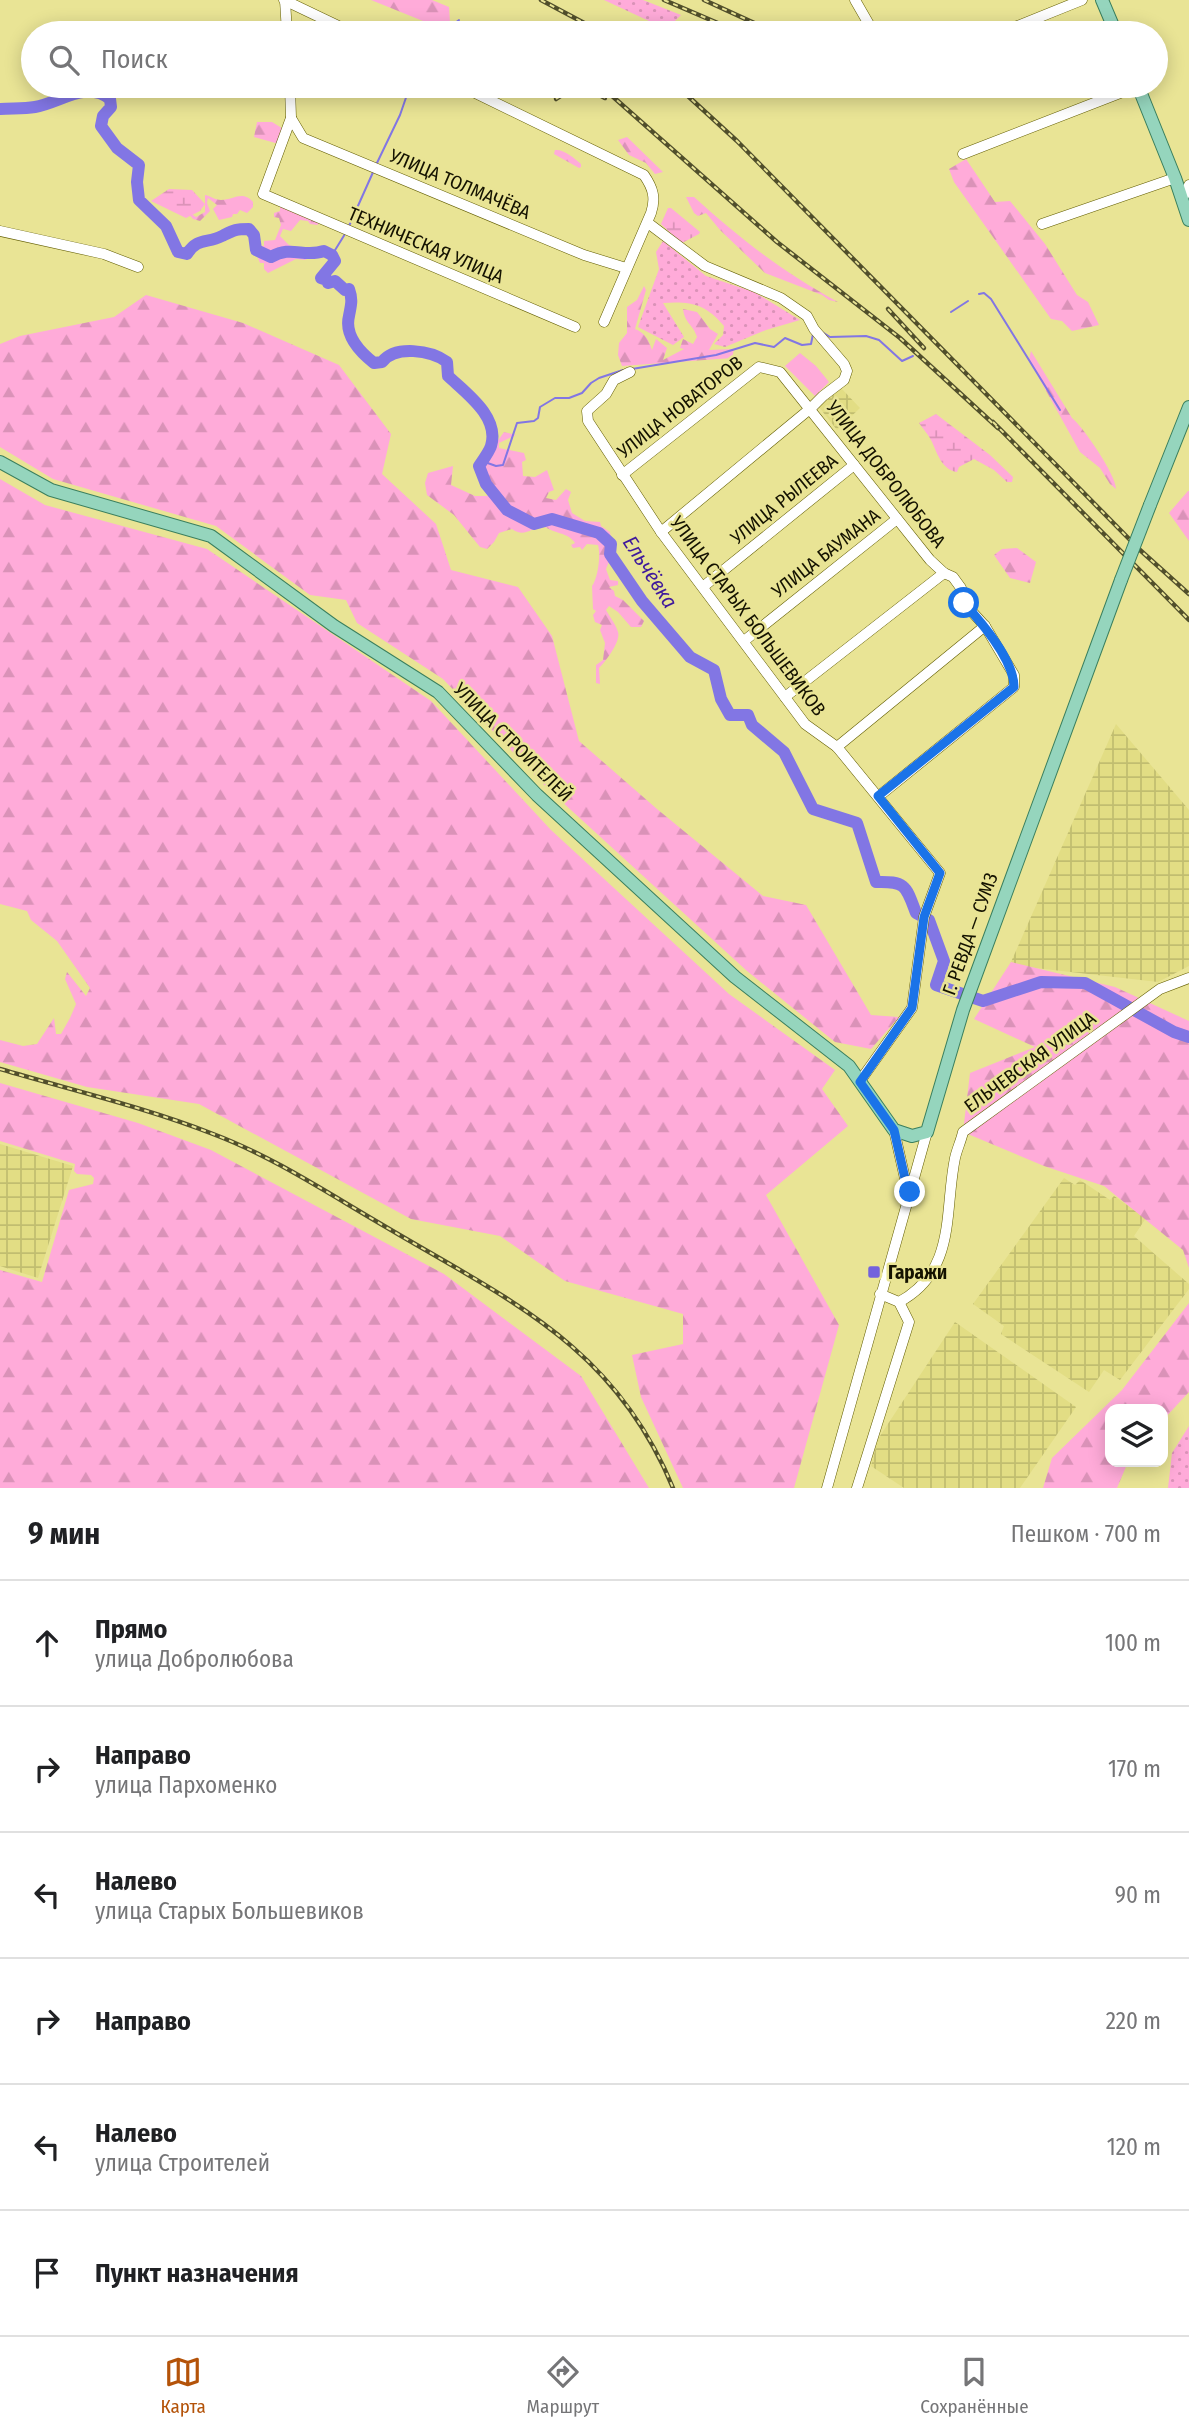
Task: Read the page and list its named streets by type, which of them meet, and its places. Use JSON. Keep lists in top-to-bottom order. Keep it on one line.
{"streets":{"main road":["УЛИЦА СТРОИТЕЛЕЙ","Г. РЕВДА — СУМЗ"],"street":["УЛИЦА ТОЛМАЧЁВА","ТЕХНИЧЕСКАЯ УЛИЦА","УЛИЦА НОВАТОРОВ","УЛИЦА ДОБРОЛЮБОВА","УЛИЦА РЫЛЕЕВА","УЛИЦА БАУМАНА","УЛИЦА СТАРЫХ БОЛЬШЕВИКОВ","ЕЛЬЧЕВСКАЯ УЛИЦА"]},"crossings":[["УЛИЦА ТОЛМАЧЁВА","ТЕХНИЧЕСКАЯ УЛИЦА"],["УЛИЦА НОВАТОРОВ","УЛИЦА ДОБРОЛЮБОВА"],["УЛИЦА НОВАТОРОВ","УЛИЦА СТАРЫХ БОЛЬШЕВИКОВ"],["УЛИЦА ДОБРОЛЮБОВА","УЛИЦА РЫЛЕЕВА"],["УЛИЦА ДОБРОЛЮБОВА","УЛИЦА БАУМАНА"],["УЛИЦА ДОБРОЛЮБОВА","УЛИЦА СТАРЫХ БОЛЬШЕВИКОВ"],["УЛИЦА РЫЛЕЕВА","УЛИЦА СТАРЫХ БОЛЬШЕВИКОВ"],["УЛИЦА БАУМАНА","УЛИЦА СТАРЫХ БОЛЬШЕВИКОВ"],["УЛИЦА СТАРЫХ БОЛЬШЕВИКОВ","УЛИЦА СТРОИТЕЛЕЙ"],["УЛИЦА СТРОИТЕЛЕЙ","Г. РЕВДА — СУМЗ"]],"water":["Ельчёвка"],"places":{"transit":["Гаражи"]},"page":{"search":"Поиск","heading":["9 мин","Пешком · 700 m"],"list":[["Прямо","улица Добролюбова","100 m"],["Направо","улица Пархоменко","170 m"],["Налево","улица Старых Большевиков","90 m"],["Направо","220 m"],["Налево","улица Строителей","120 m"],"Пункт назначения"],"nav":["Карта","Маршрут","Сохранённые"]}}
